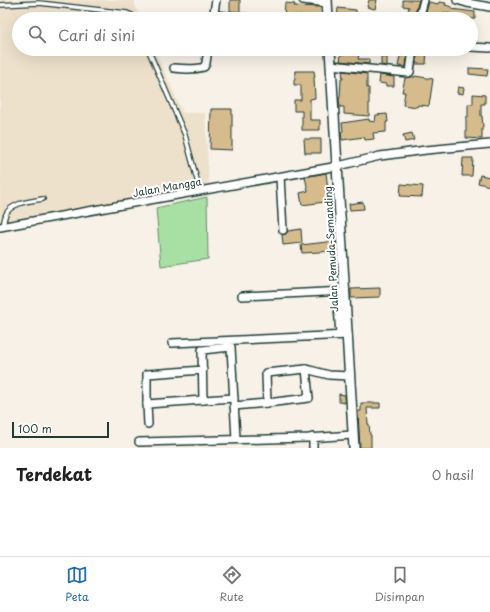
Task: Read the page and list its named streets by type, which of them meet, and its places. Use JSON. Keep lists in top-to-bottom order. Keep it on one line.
{"streets":{"main road":["Jalan Pemuda-Semanding"],"street":["Jalan Mangga"]},"crossings":[["Jalan Mangga","Jalan Pemuda-Semanding"]],"scale_bar":"100 m","page":{"search":"Cari di sini","scale":"100 m","heading":["Terdekat","0 hasil"],"nav":["Peta","Rute","Disimpan"]}}
